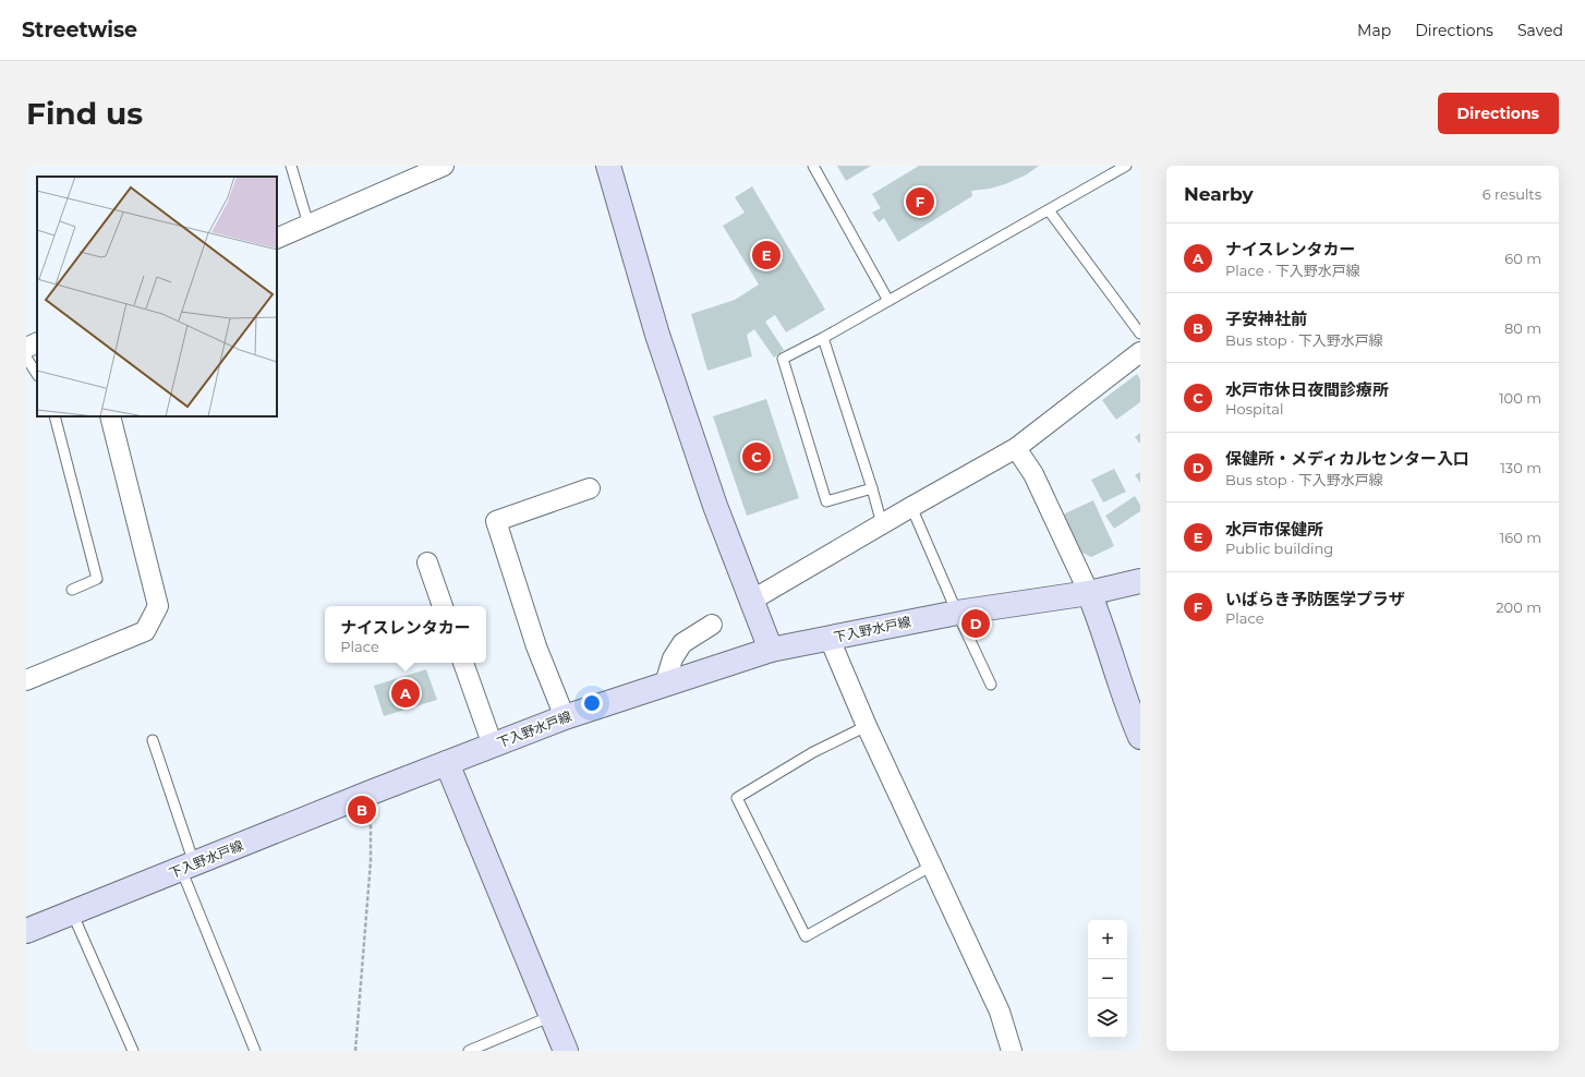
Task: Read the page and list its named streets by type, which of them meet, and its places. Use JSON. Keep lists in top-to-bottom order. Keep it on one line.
{"streets":{"main road":["下入野水戸線"]},"page":{"header":"Streetwise","nav":["Map","Directions","Saved"],"buttons":"Directions","title":"Find us","heading":["Nearby","6 results"],"pins":["F","E","C","D","A","B"],"list":[{"mark":"A","name":"ナイスレンタカー","note":"Place · 下入野水戸線","value":"60 m"},{"mark":"B","name":"子安神社前","note":"Bus stop · 下入野水戸線","value":"80 m"},{"mark":"C","name":"水戸市休日夜間診療所","note":"Hospital","value":"100 m"},{"mark":"D","name":"保健所・メディカルセンター入口","note":"Bus stop · 下入野水戸線","value":"130 m"},{"mark":"E","name":"水戸市保健所","note":"Public building","value":"160 m"},{"mark":"F","name":"いばらき予防医学プラザ","note":"Place","value":"200 m"}],"popup":["ナイスレンタカー","Place"],"map_buttons":["+","−"]}}
